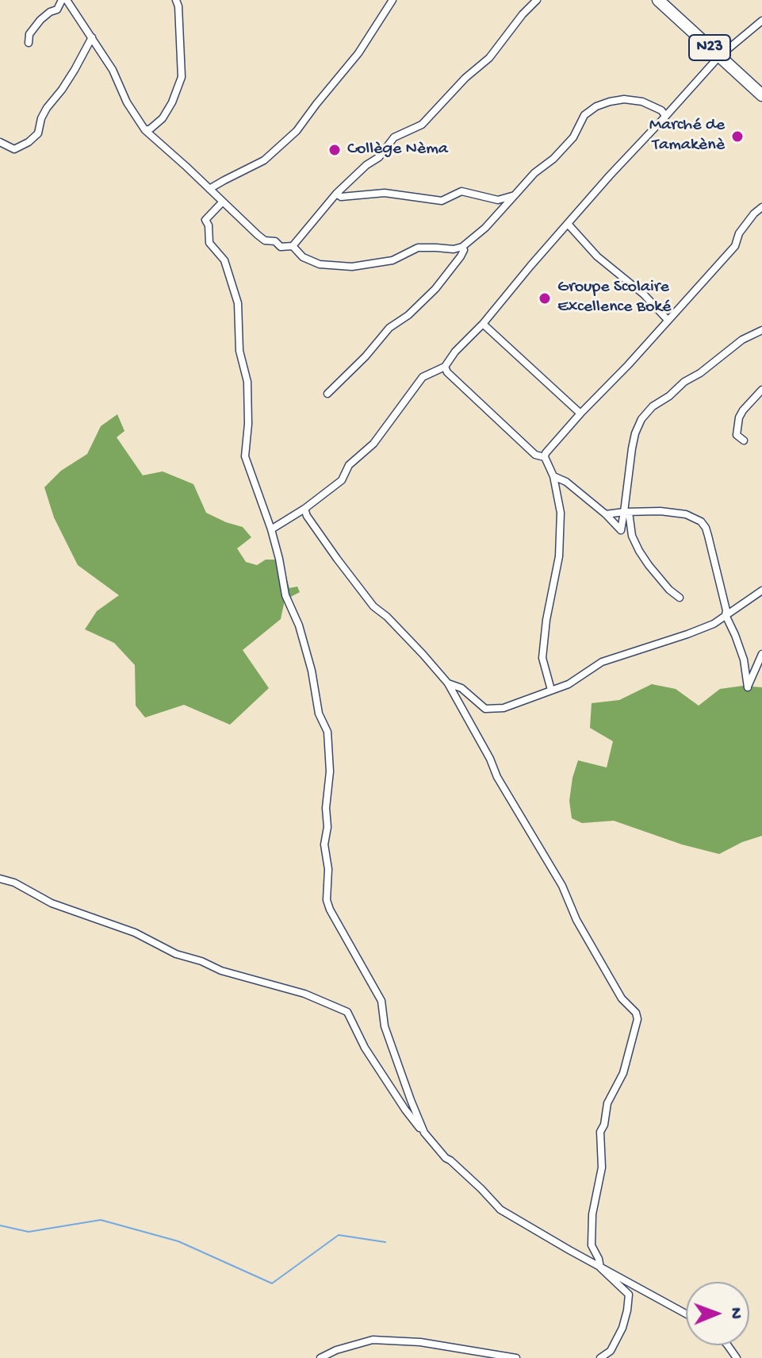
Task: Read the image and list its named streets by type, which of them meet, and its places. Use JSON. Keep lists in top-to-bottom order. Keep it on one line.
{"streets":{"highway":["N23"]},"places":["Marché de Tamakènè","Collège Nèma","Groupe Scolaire Excellence Boké"],"north":"right"}
